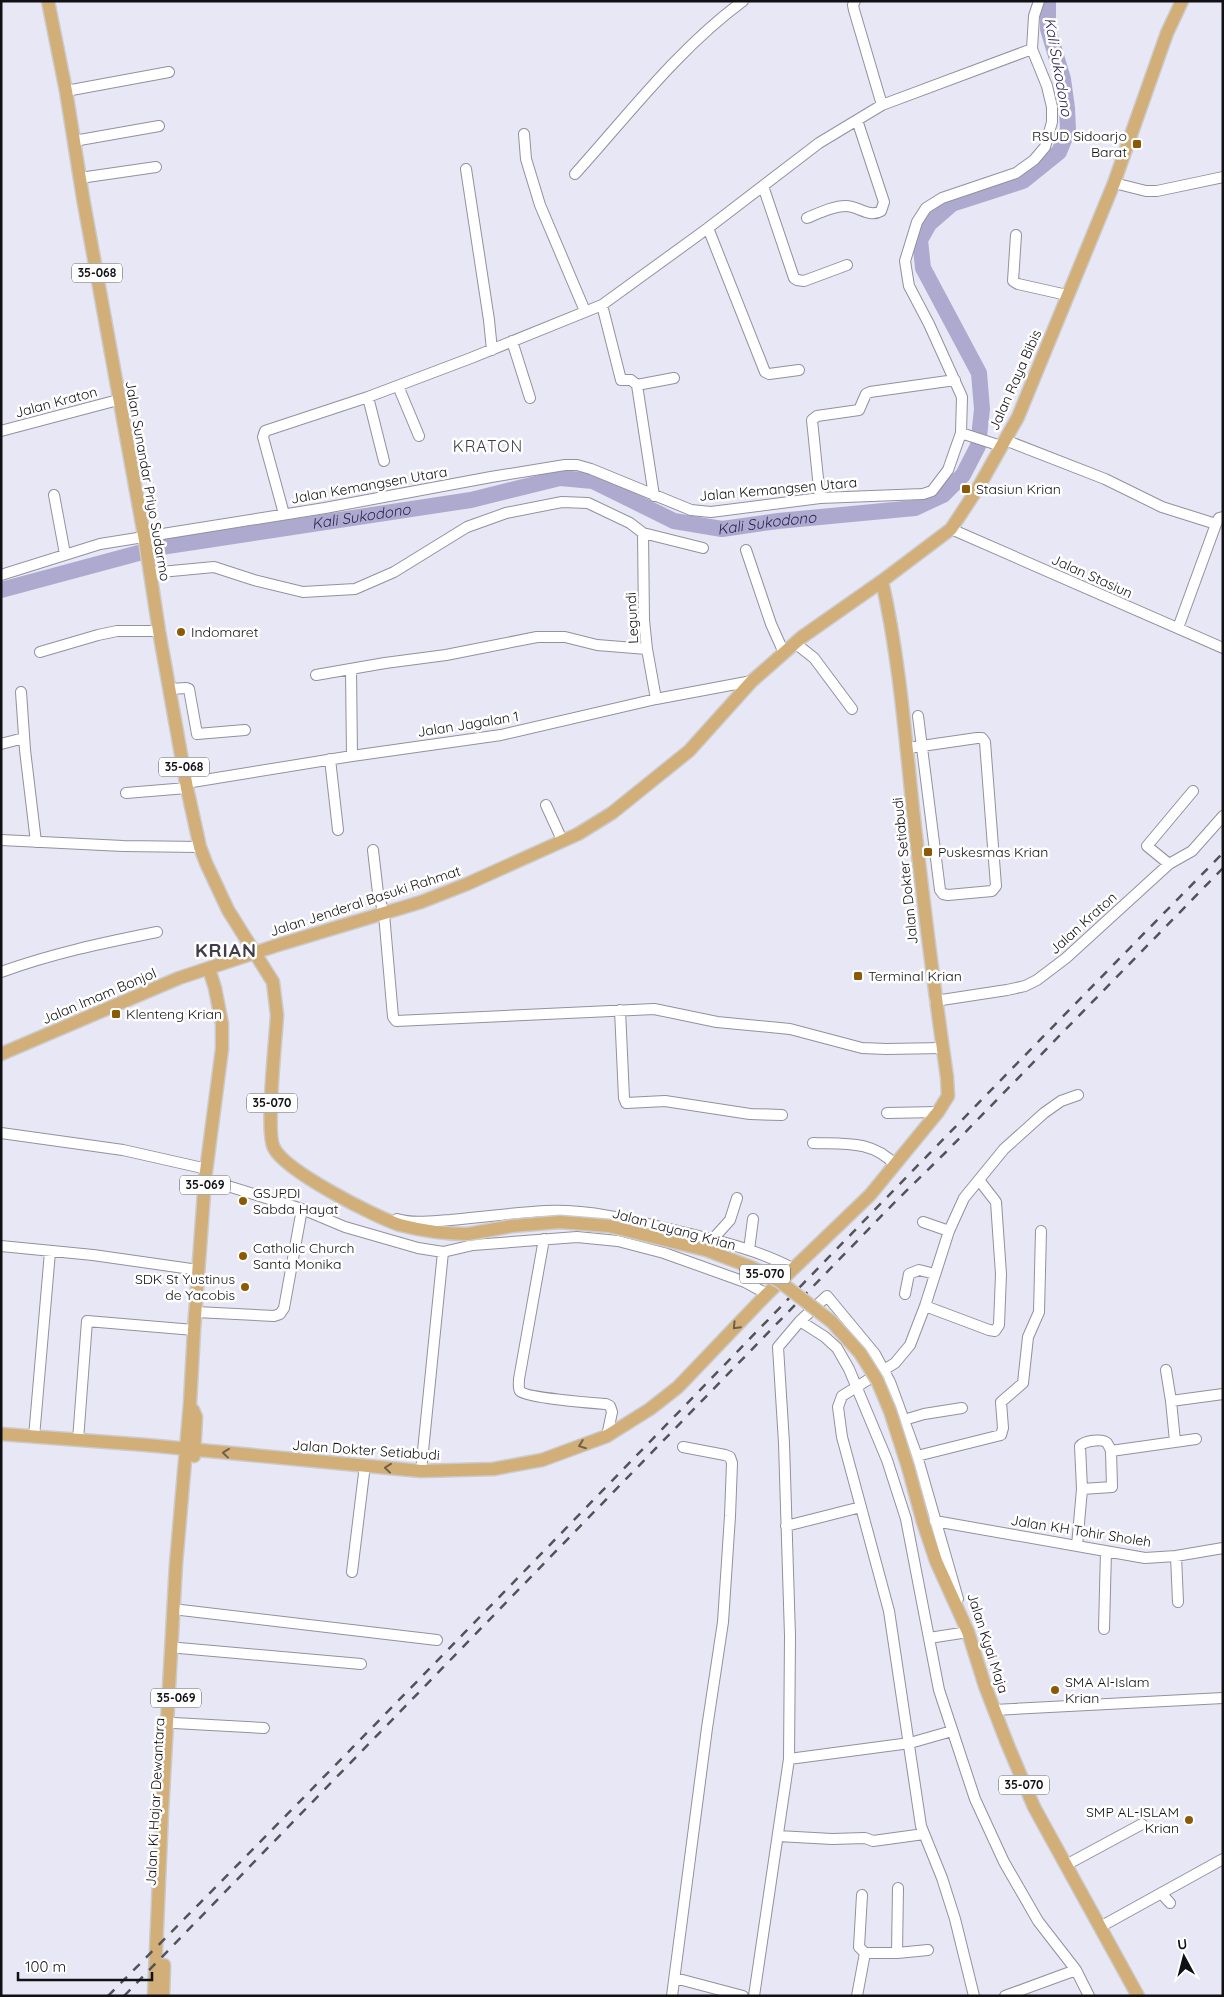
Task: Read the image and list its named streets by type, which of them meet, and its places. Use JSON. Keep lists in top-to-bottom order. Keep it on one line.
{"streets":{"main road":["35-068","Jalan Raya Bibis","Jalan Sunandar Priyo Sudarmo","Jalan Dokter Setiabudi","Jalan Jenderal Basuki Rahmat","Jalan Imam Bonjol","35-070","35-069","Jalan Layang Krian","Jalan Kyai Maja","Jalan Ki Hajar Dewantara"],"street":["Jalan Kraton","Jalan Kemangsen Utara","Jalan Stasiun","Legundi","Jalan Jagalan 1","Jalan KH Tohir Sholeh"]},"crossings":[["Jalan Raya Bibis","Jalan Stasiun"],["Jalan Raya Bibis","Jalan Dokter Setiabudi"],["Jalan Raya Bibis","Jalan Jenderal Basuki Rahmat"],["Jalan Kraton","Jalan Sunandar Priyo Sudarmo"],["Jalan Kraton","Jalan Dokter Setiabudi"],["Jalan Sunandar Priyo Sudarmo","Jalan Kemangsen Utara"],["Jalan Sunandar Priyo Sudarmo","Jalan Jagalan 1"],["Jalan Sunandar Priyo Sudarmo","Jalan Jenderal Basuki Rahmat"],["Jalan Sunandar Priyo Sudarmo","35-070"],["Legundi","Jalan Jagalan 1"],["Jalan Jagalan 1","Jalan Jenderal Basuki Rahmat"],["Jalan Dokter Setiabudi","Jalan Ki Hajar Dewantara"],["Jalan Jenderal Basuki Rahmat","Jalan Imam Bonjol"],["Jalan Jenderal Basuki Rahmat","35-070"],["Jalan Jenderal Basuki Rahmat","Jalan Ki Hajar Dewantara"],["Jalan Imam Bonjol","Jalan Ki Hajar Dewantara"],["35-070","Jalan Layang Krian"],["Jalan Layang Krian","Jalan KH Tohir Sholeh"],["Jalan Layang Krian","Jalan Kyai Maja"]],"one_way":["Jalan Dokter Setiabudi"],"districts":["KRATON","KRIAN"],"water":["Kali Sukodono"],"places":{"transit":["RSUD Sidoarjo Barat","Stasiun Krian","Puskesmas Krian","Terminal Krian","Klenteng Krian"],"other":["Indomaret","GSJPDI Sabda Hayat","Catholic Church Santa Monika","SDK St Yustinus de Yacobis","SMA Al-Islam Krian","SMP AL-ISLAM Krian"]},"scale_bar":"100 m","north":"top"}
